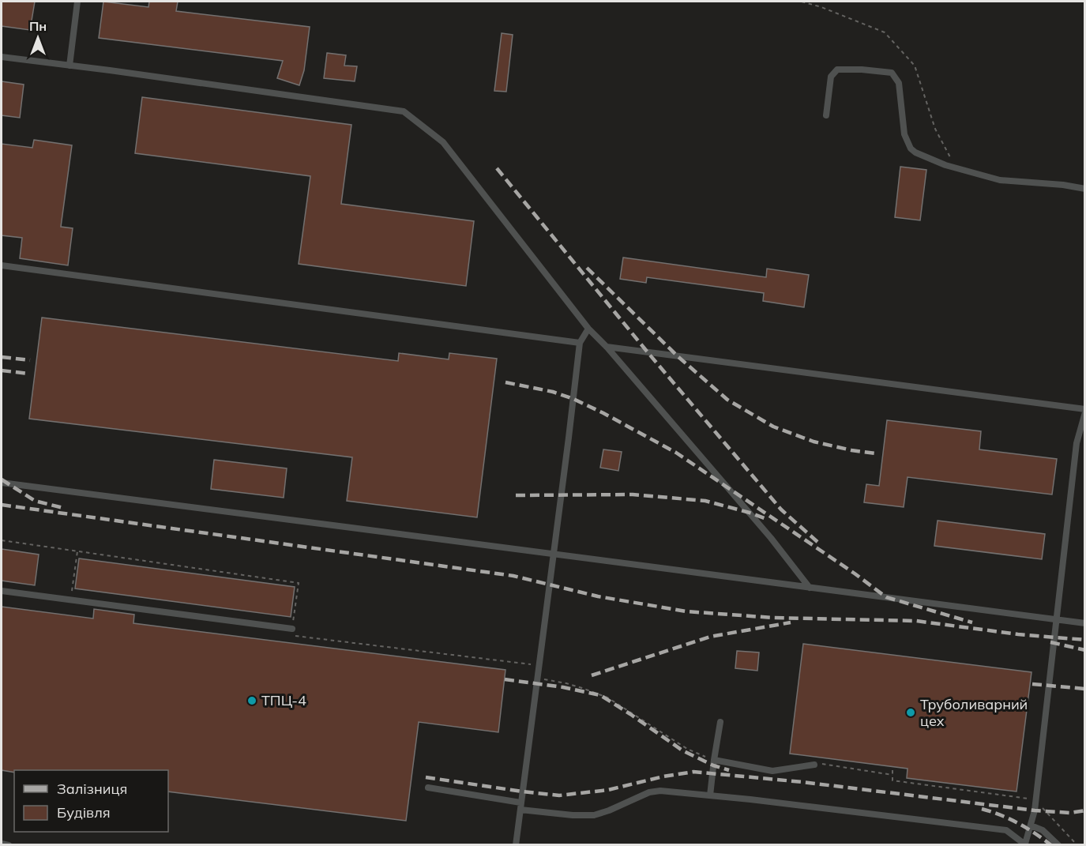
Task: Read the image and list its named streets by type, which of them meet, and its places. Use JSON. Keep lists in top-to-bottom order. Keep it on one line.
{"places":["ТПЦ-4","Труболиварний цех"],"legend":["Залізниця","Будівля"],"north":"top"}
